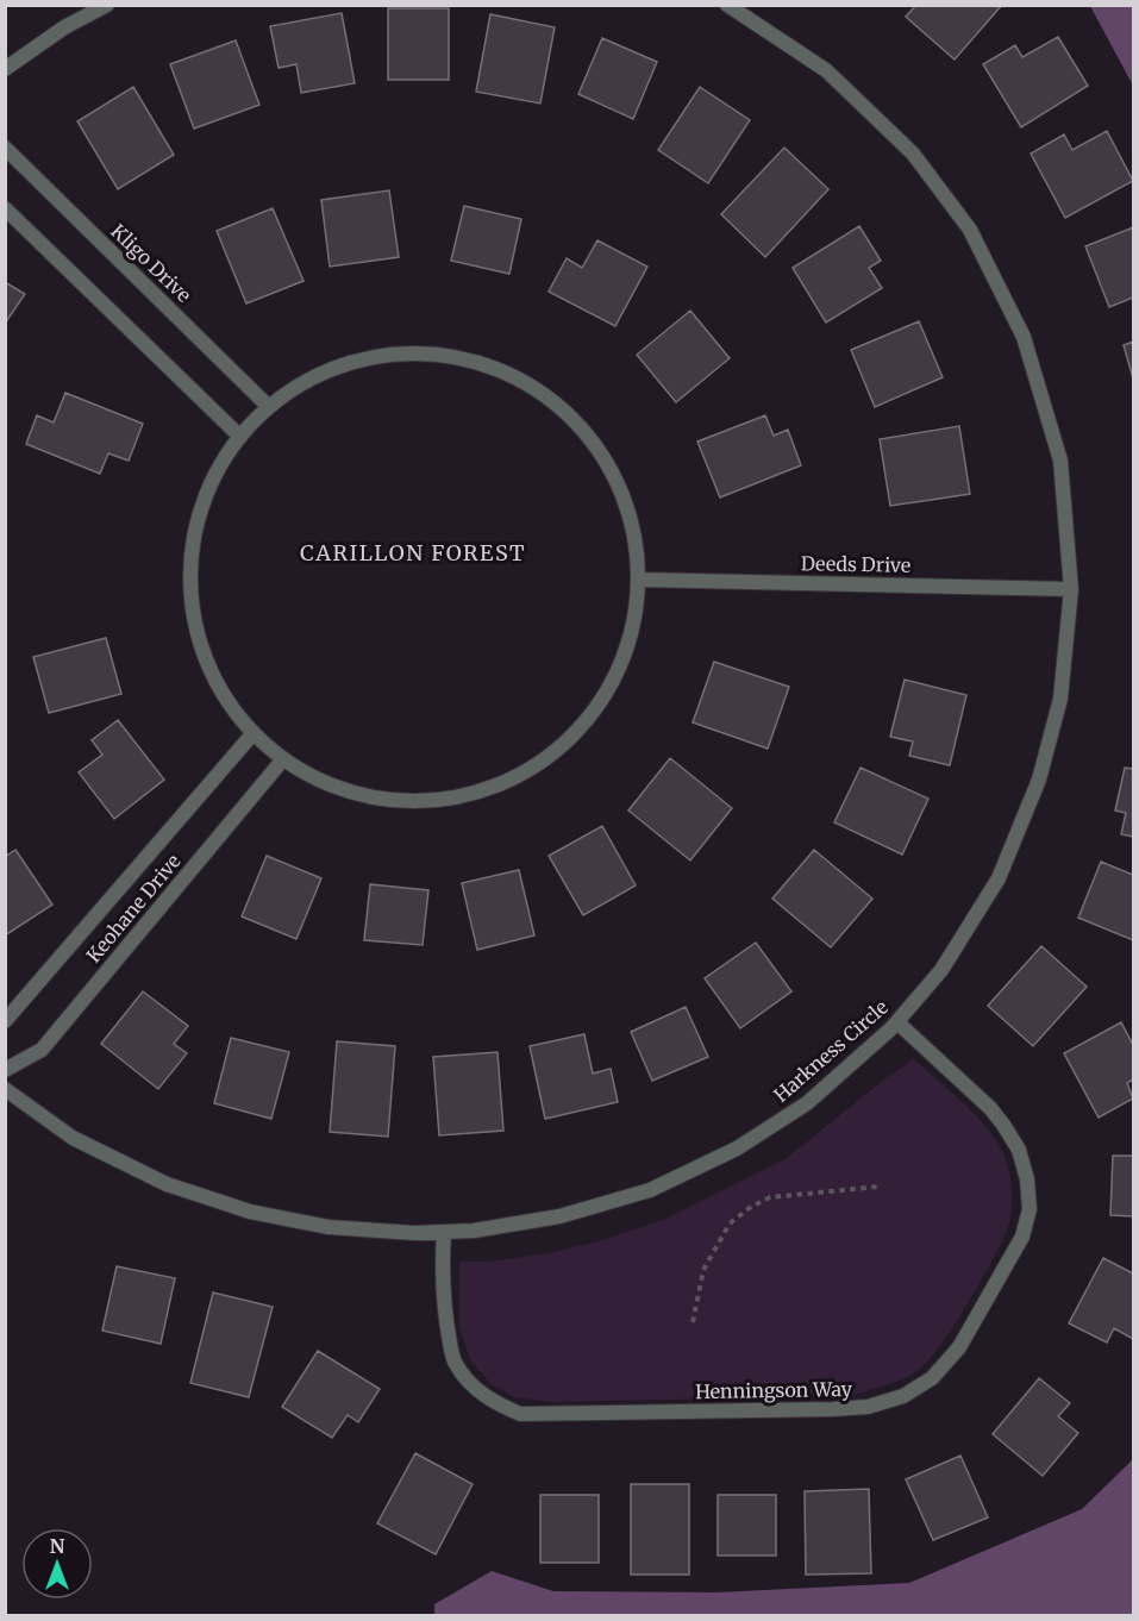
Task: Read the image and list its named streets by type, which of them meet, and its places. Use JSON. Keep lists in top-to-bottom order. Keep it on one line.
{"streets":{"street":["Kligo Drive","Deeds Drive","Keohane Drive","Harkness Circle","Henningson Way"]},"crossings":[["Deeds Drive","Harkness Circle"],["Harkness Circle","Henningson Way"]],"districts":["CARILLON FOREST"],"north":"top"}
